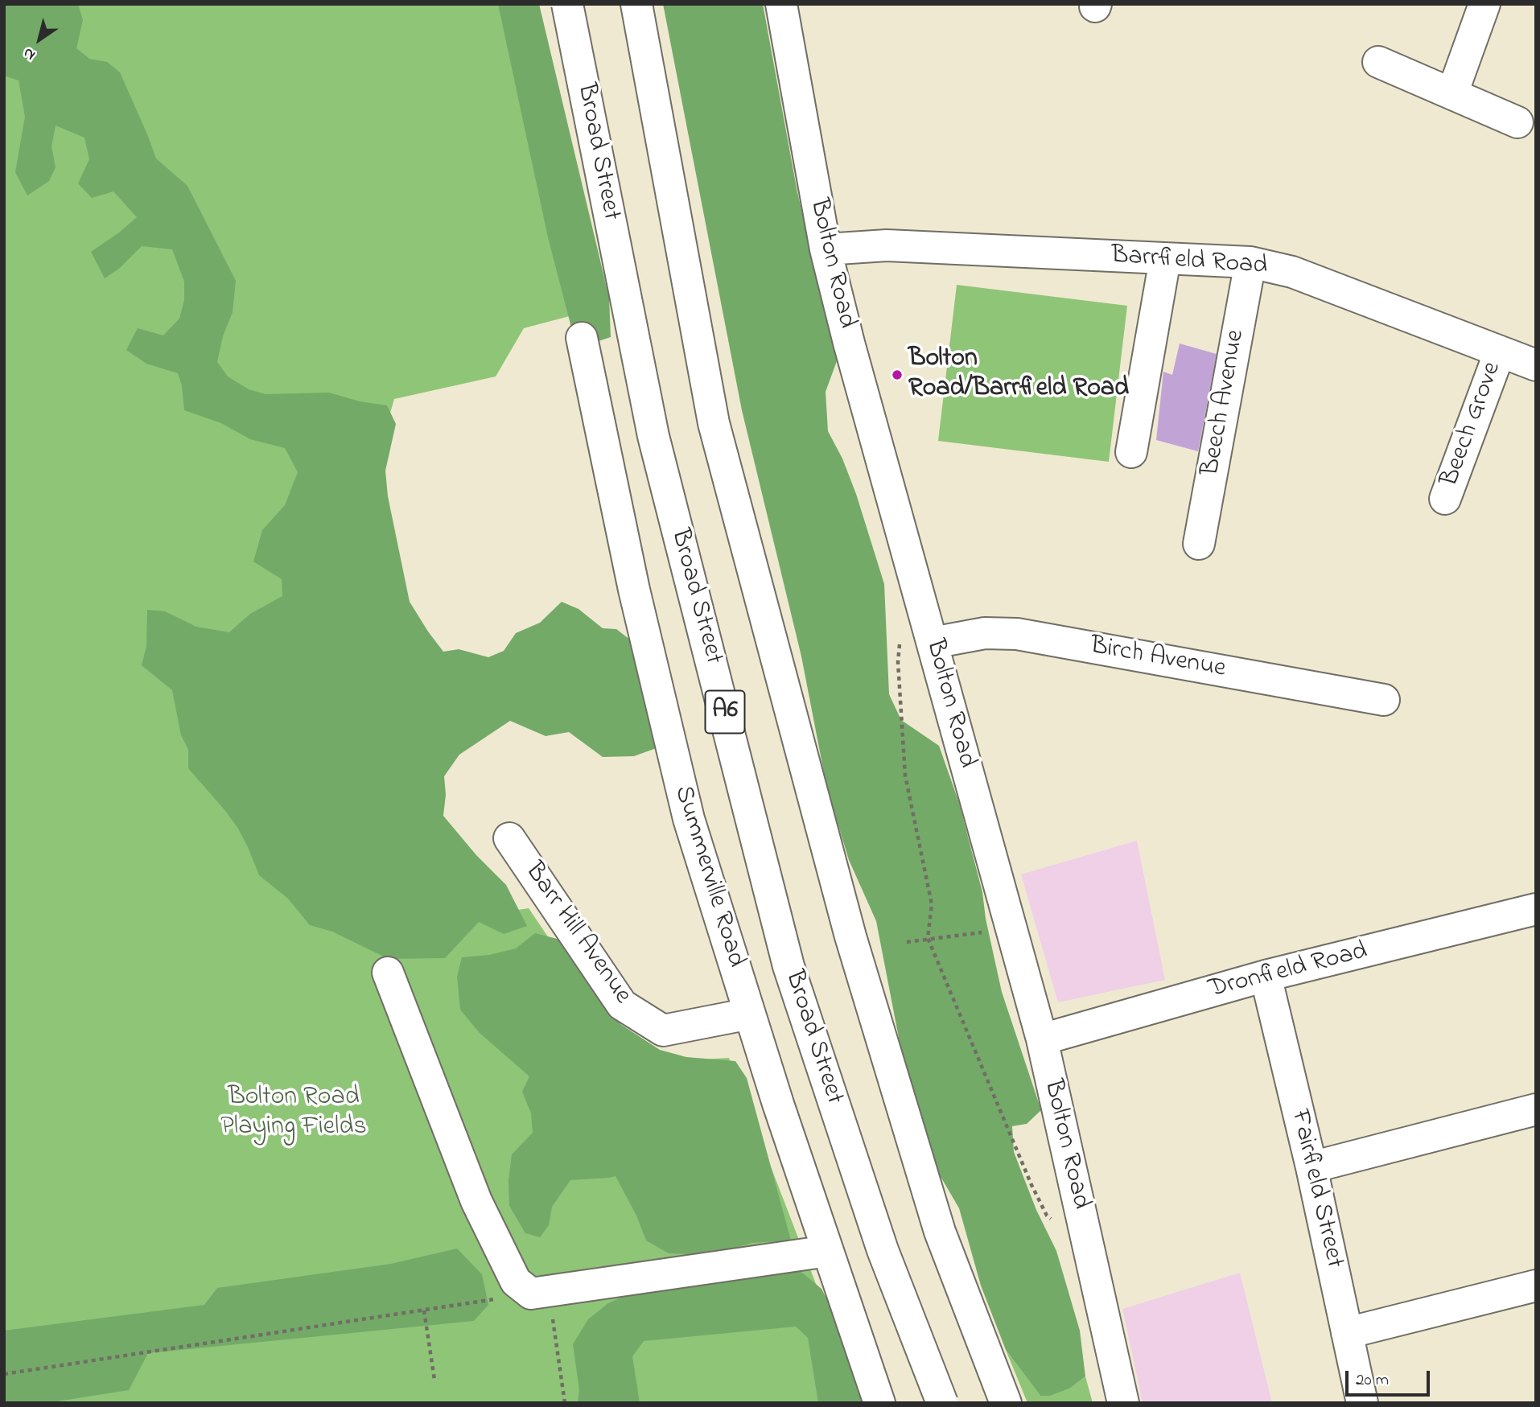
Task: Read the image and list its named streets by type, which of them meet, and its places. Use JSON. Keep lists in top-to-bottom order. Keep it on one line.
{"streets":{"main road":["Broad Street","Barrfield Road","Bolton Road","Beech Avenue","Beech Grove","Birch Avenue","A6","Summerville Road","Barr Hill Avenue","Dronfield Road","Fairfield Street"]},"crossings":[["Barrfield Road","Bolton Road"],["Barrfield Road","Beech Avenue"],["Barrfield Road","Beech Grove"],["Bolton Road","Birch Avenue"],["Bolton Road","Dronfield Road"],["Summerville Road","Barr Hill Avenue"],["Dronfield Road","Fairfield Street"]],"parks":["Bolton Road Playing Fields"],"places":["Bolton Road/Barrfield Road"],"scale_bar":"20 m","north":"bottom left"}
